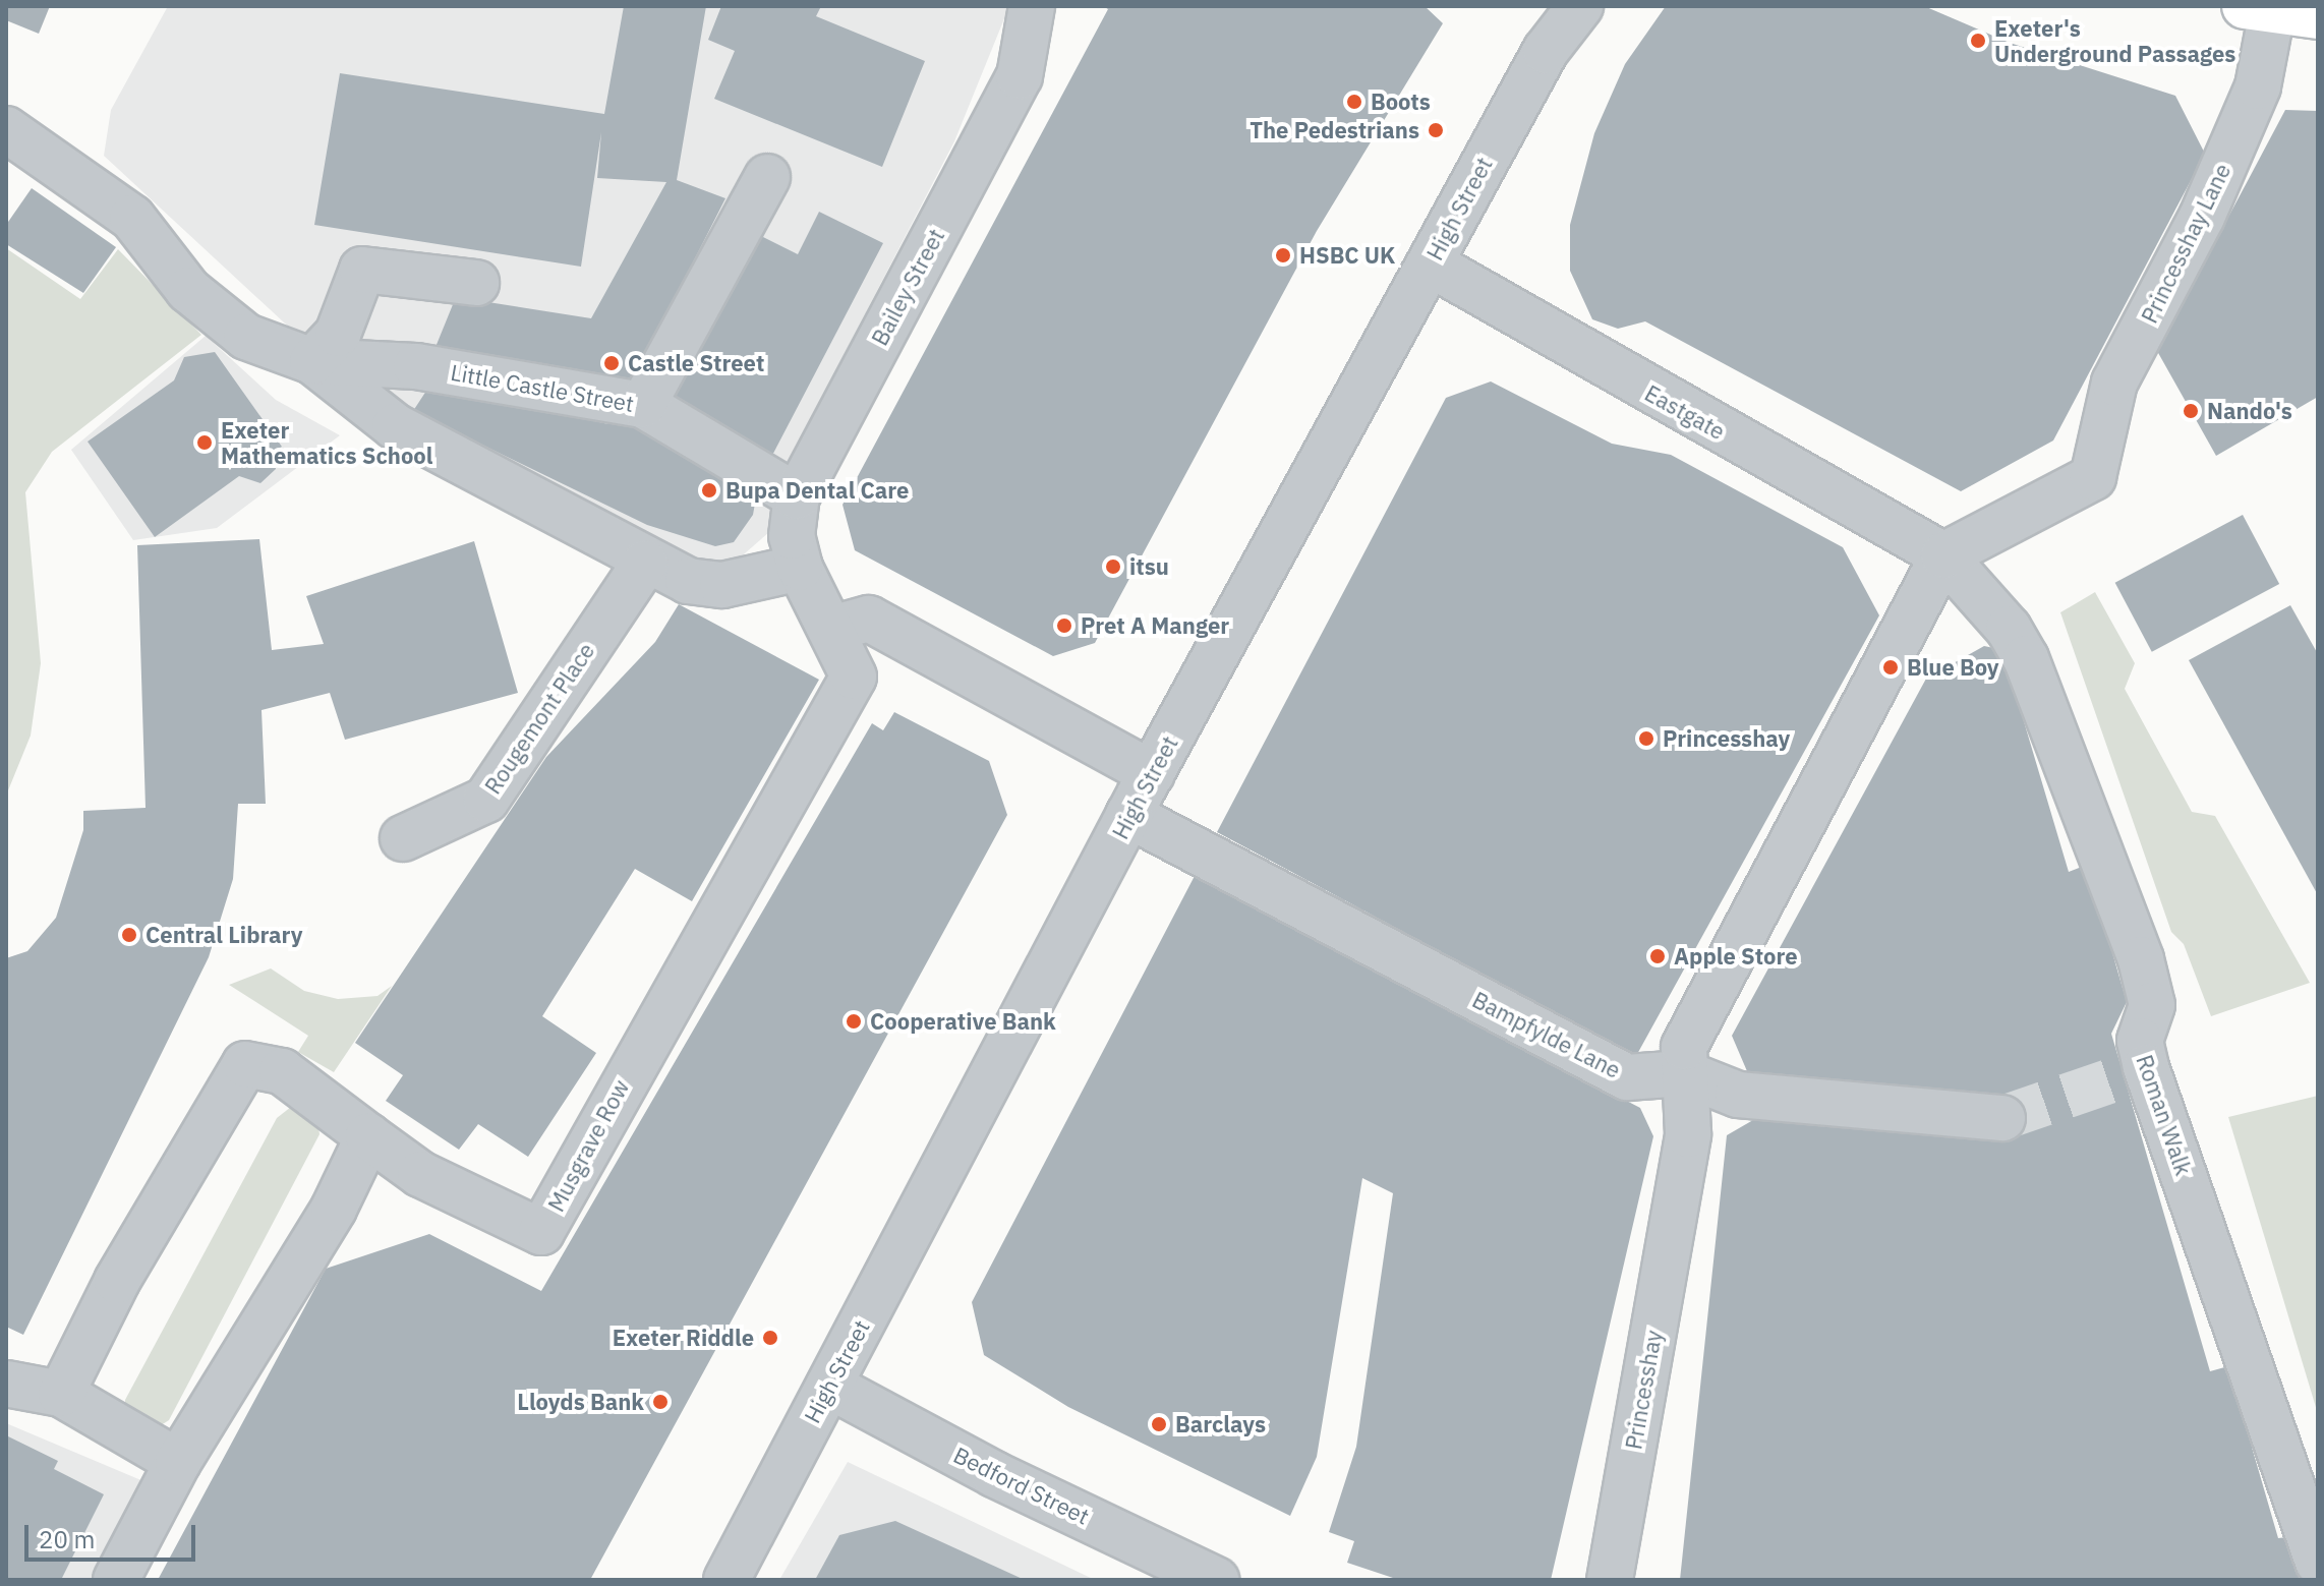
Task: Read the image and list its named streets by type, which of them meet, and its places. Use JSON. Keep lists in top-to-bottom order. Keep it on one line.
{"streets":{"street":["High Street","Princesshay Lane","Bailey Street","Little Castle Street","Eastgate","Rougemont Place","Bampfylde Lane","Roman Walk","Musgrave Row","Princesshay","Bedford Street"]},"crossings":[["High Street","Eastgate"],["High Street","Bampfylde Lane"],["High Street","Bedford Street"],["Princesshay Lane","Eastgate"],["Princesshay Lane","Roman Walk"],["Princesshay Lane","Princesshay"],["Bailey Street","Little Castle Street"],["Bailey Street","Musgrave Row"],["Eastgate","Roman Walk"],["Eastgate","Princesshay"],["Bampfylde Lane","Princesshay"],["Roman Walk","Princesshay"]],"places":["Exeter's Underground Passages","Boots","The Pedestrians","HSBC UK","Castle Street","Nando's","Exeter Mathematics School","Bupa Dental Care","itsu","Pret A Manger","Blue Boy","Princesshay","Central Library","Apple Store","Cooperative Bank","Exeter Riddle","Lloyds Bank","Barclays"],"scale_bar":"20 m"}
